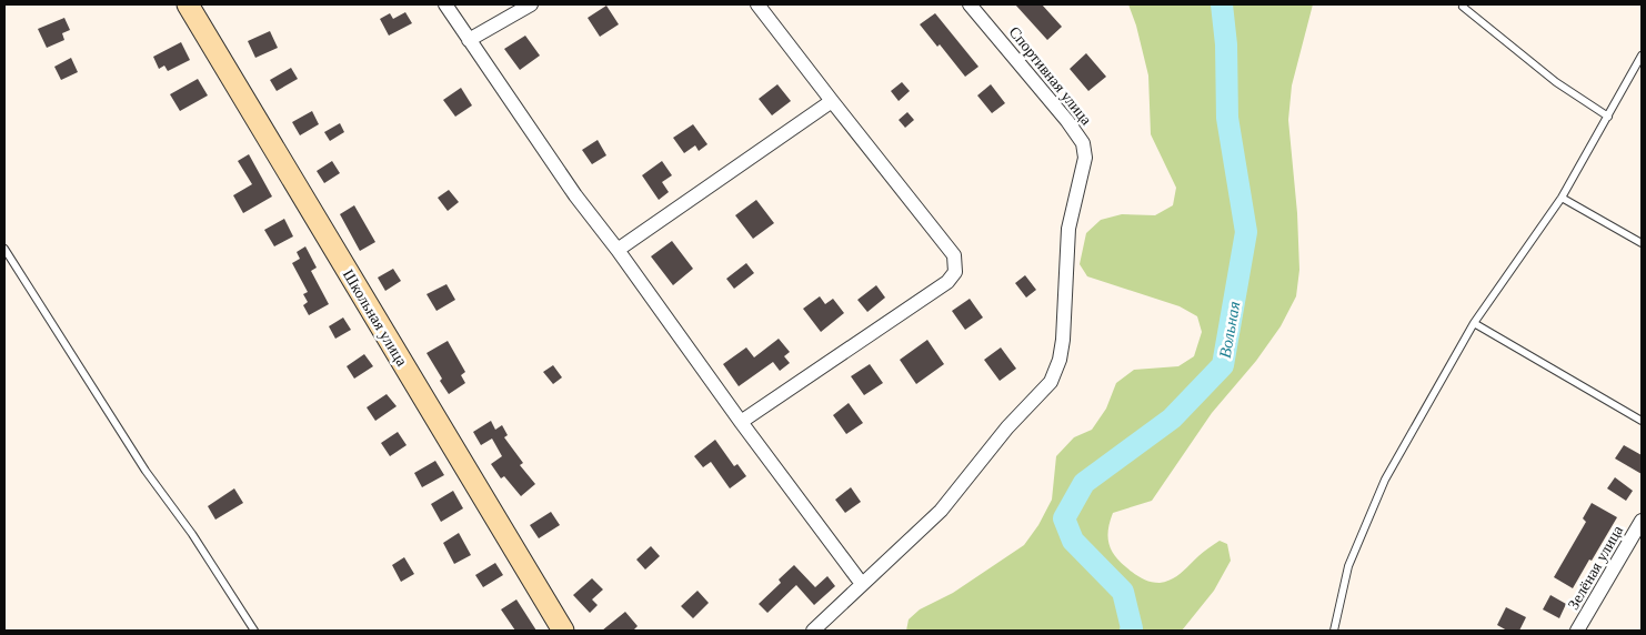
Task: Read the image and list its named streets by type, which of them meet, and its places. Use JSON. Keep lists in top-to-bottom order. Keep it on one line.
{"streets":{"street":["Спортивная улица","Школьная улица","Зелёная улица"]},"water":["Вольная"]}
